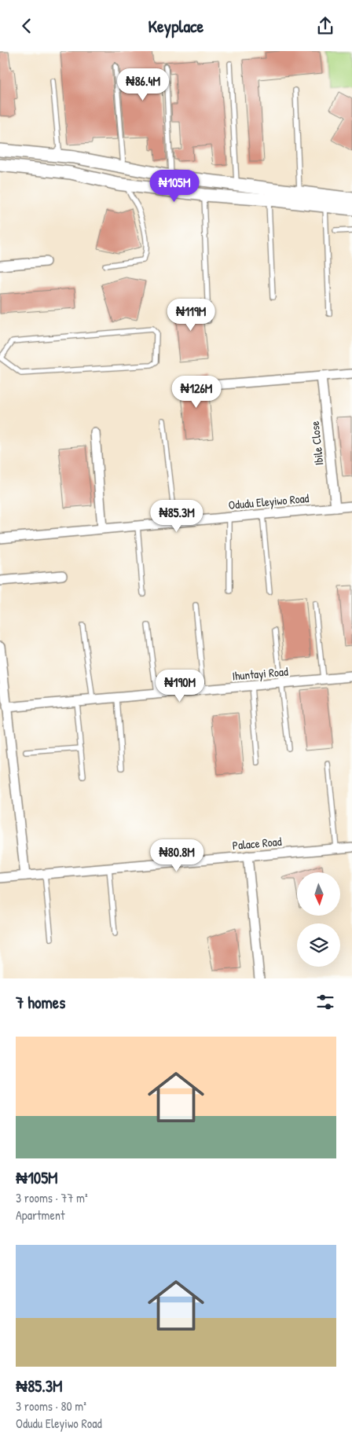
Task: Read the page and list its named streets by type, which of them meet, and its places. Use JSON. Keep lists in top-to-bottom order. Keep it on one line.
{"streets":{"street":["Ibile Close","Odudu Eleyiwo Road","Ihuntayi Road","Palace Road"]},"crossings":[["Ibile Close","Odudu Eleyiwo Road"]],"north":"bottom","page":{"header":"Keyplace","price":["₦86.4M","₦105M","₦119M","₦126M","₦85.3M","₦190M","₦80.8M"],"heading":"7 homes","list":[{"name":"₦105M","note":"3 rooms · 77 m² · Apartment"},{"name":"₦85.3M","note":"3 rooms · 80 m² · Odudu Eleyiwo Road"}]}}
